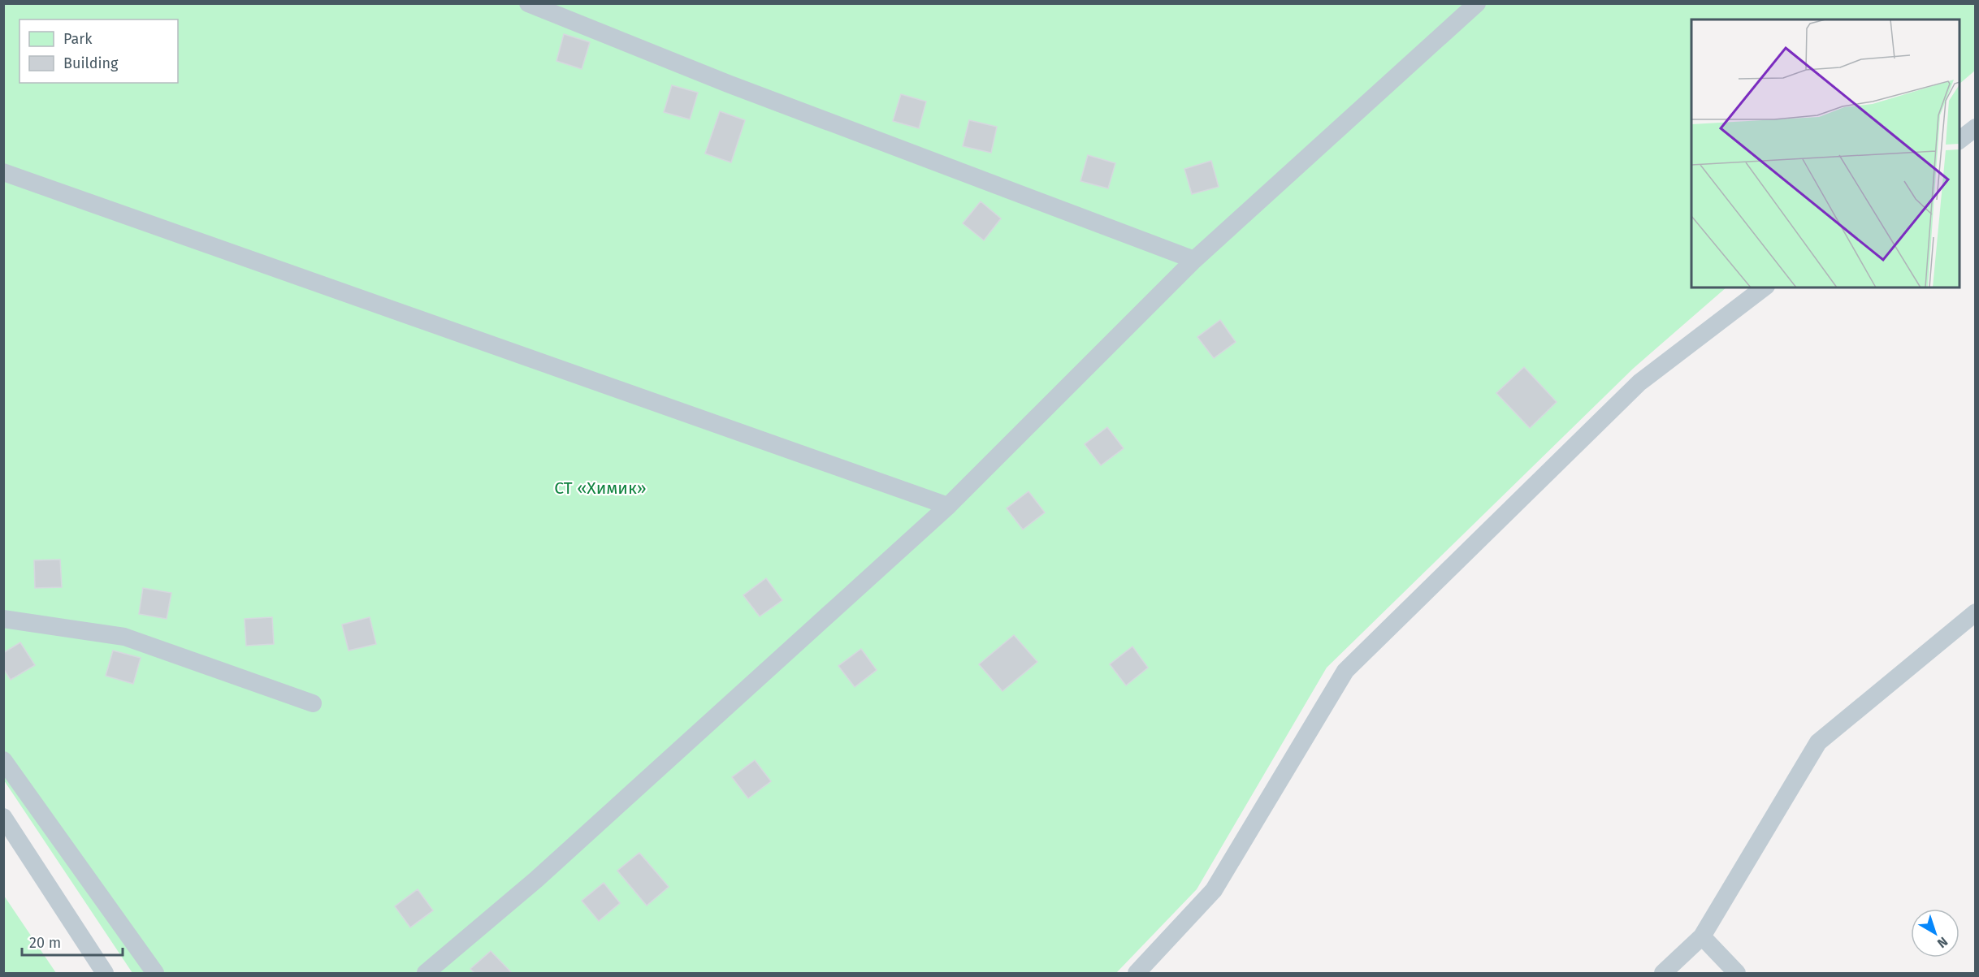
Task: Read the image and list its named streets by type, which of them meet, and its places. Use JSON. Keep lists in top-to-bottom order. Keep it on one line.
{"parks":["СТ «Химик»"],"legend":["Park","Building"],"scale_bar":"20 m","north":"bottom right"}
